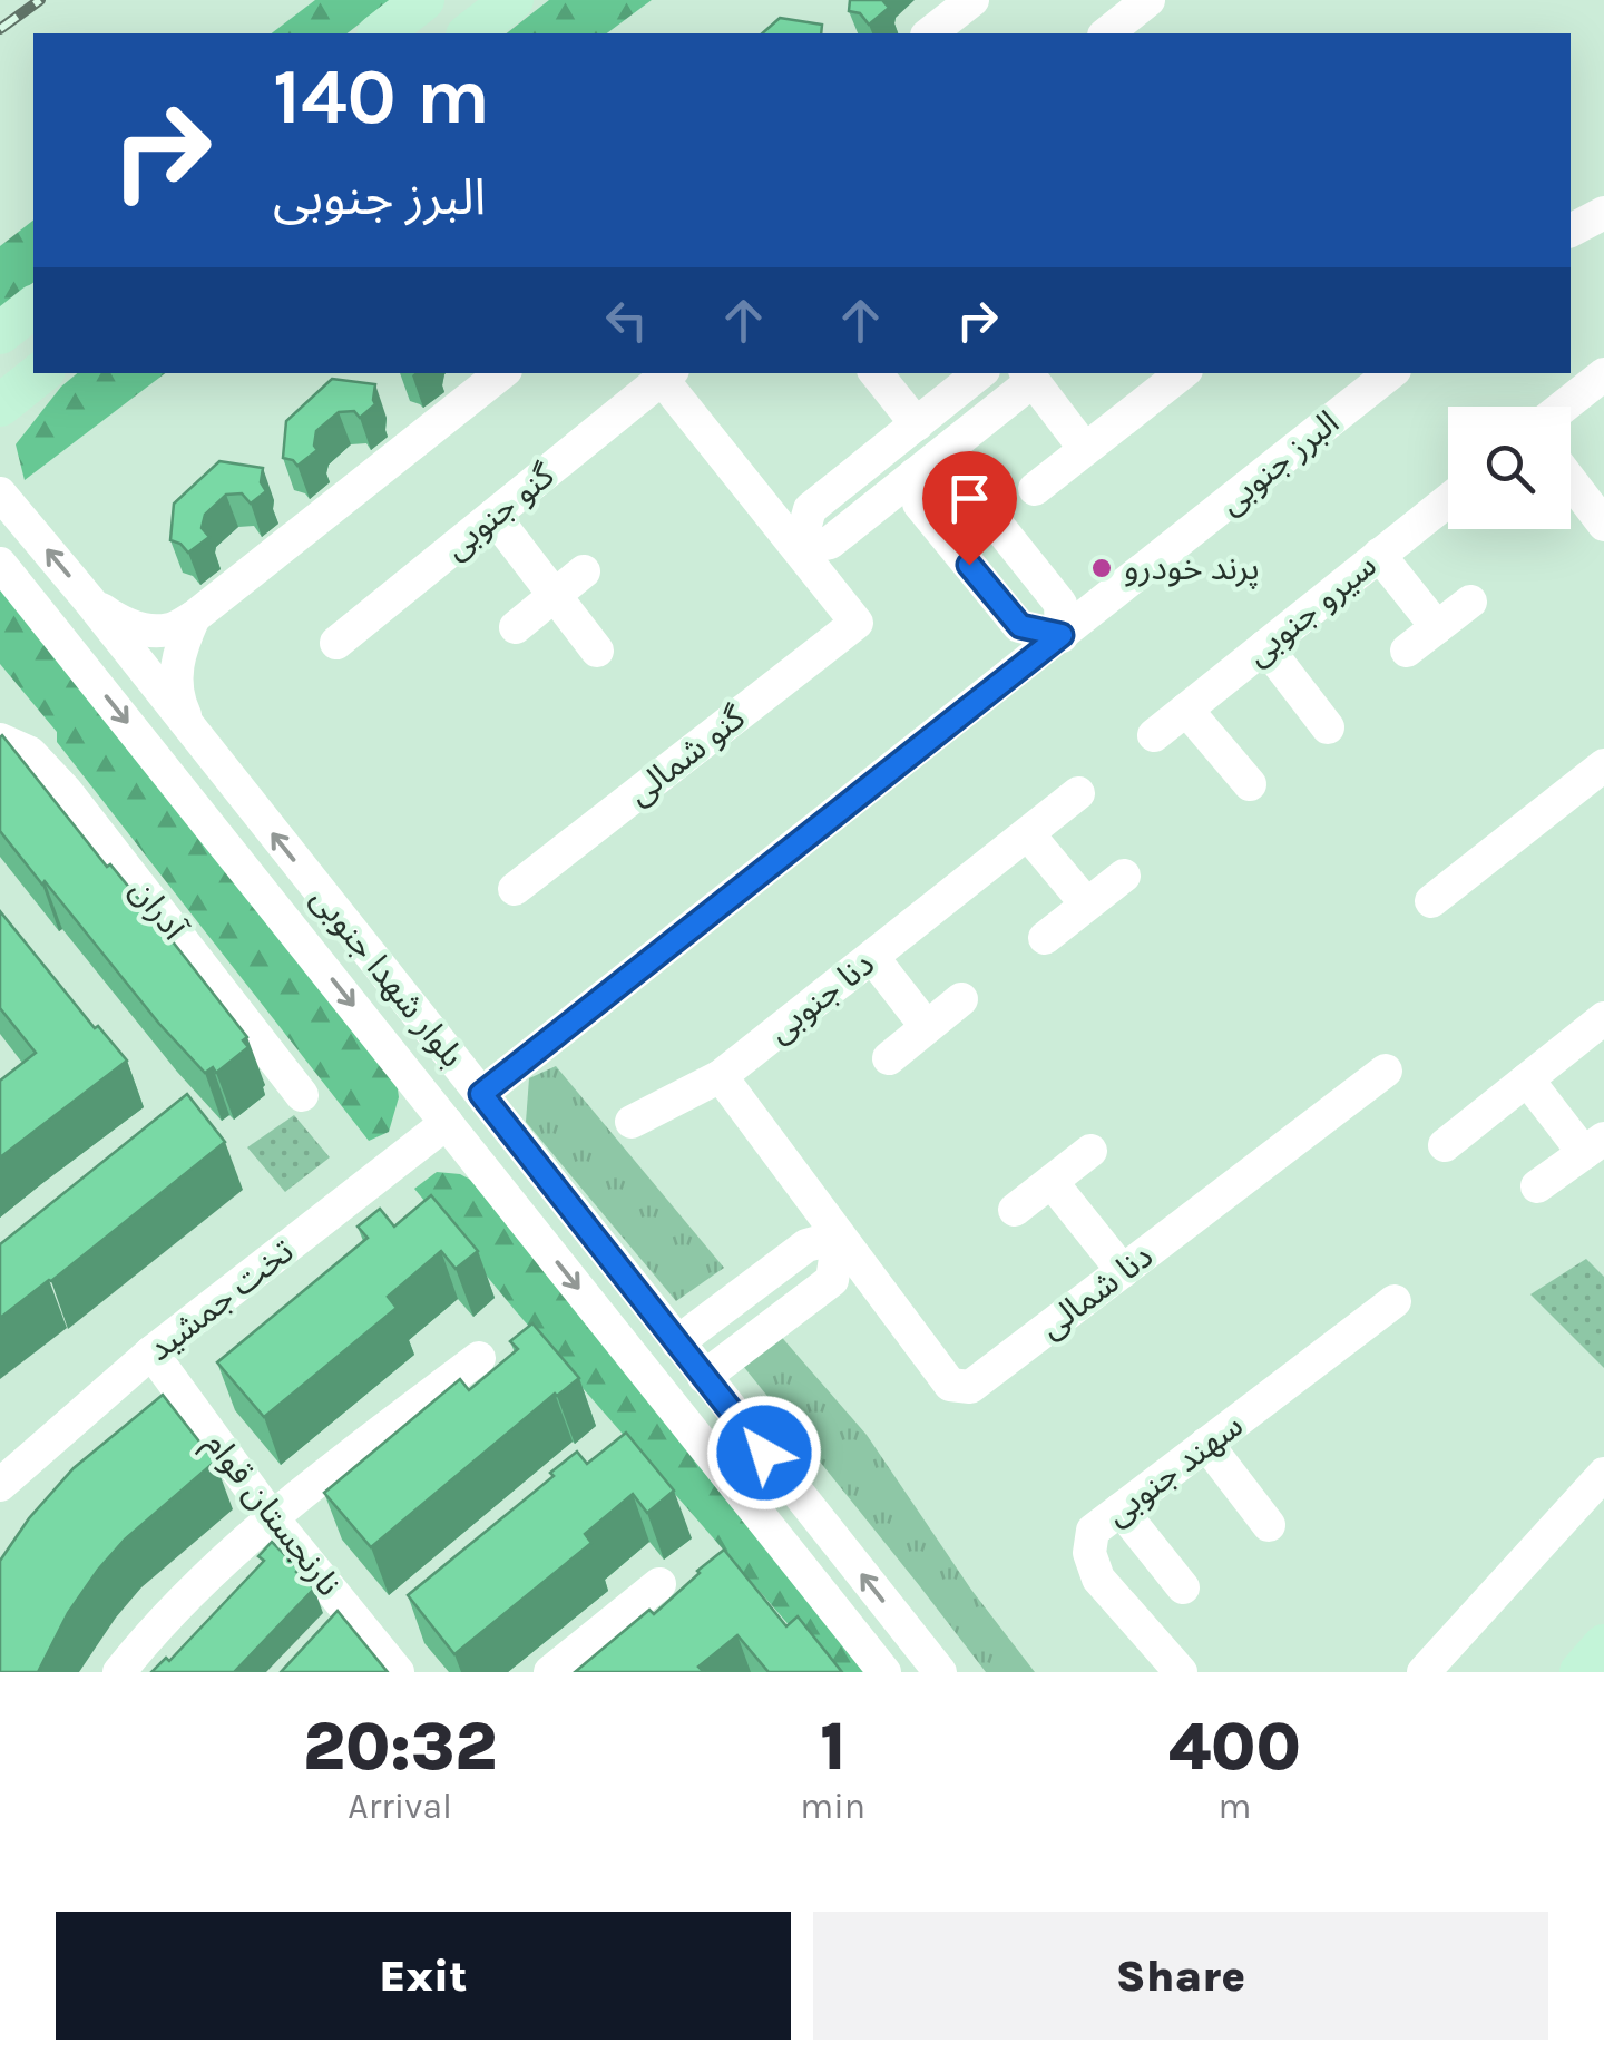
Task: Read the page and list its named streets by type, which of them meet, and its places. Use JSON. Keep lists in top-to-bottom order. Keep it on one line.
{"streets":{"street":["البرز جنوبی","گنو جنوبی","سیرو جنوبی","گنو شمالی","آدران","بلوار شهدا جنوبی","دنا جنوبی","دنا شمالی","تخت جمشید","سهند جنوبی","نارنجستان قوام"]},"crossings":[["البرز جنوبی","بلوار شهدا جنوبی"],["گنو جنوبی","گنو شمالی"],["بلوار شهدا جنوبی","تخت جمشید"],["تخت جمشید","نارنجستان قوام"]],"places":["پرند خودرو"],"page":{"turn":["140 m","البرز جنوبی"],"eta":["20:32","Arrival","1","min","400","m"],"buttons":["Exit","Share"]}}
